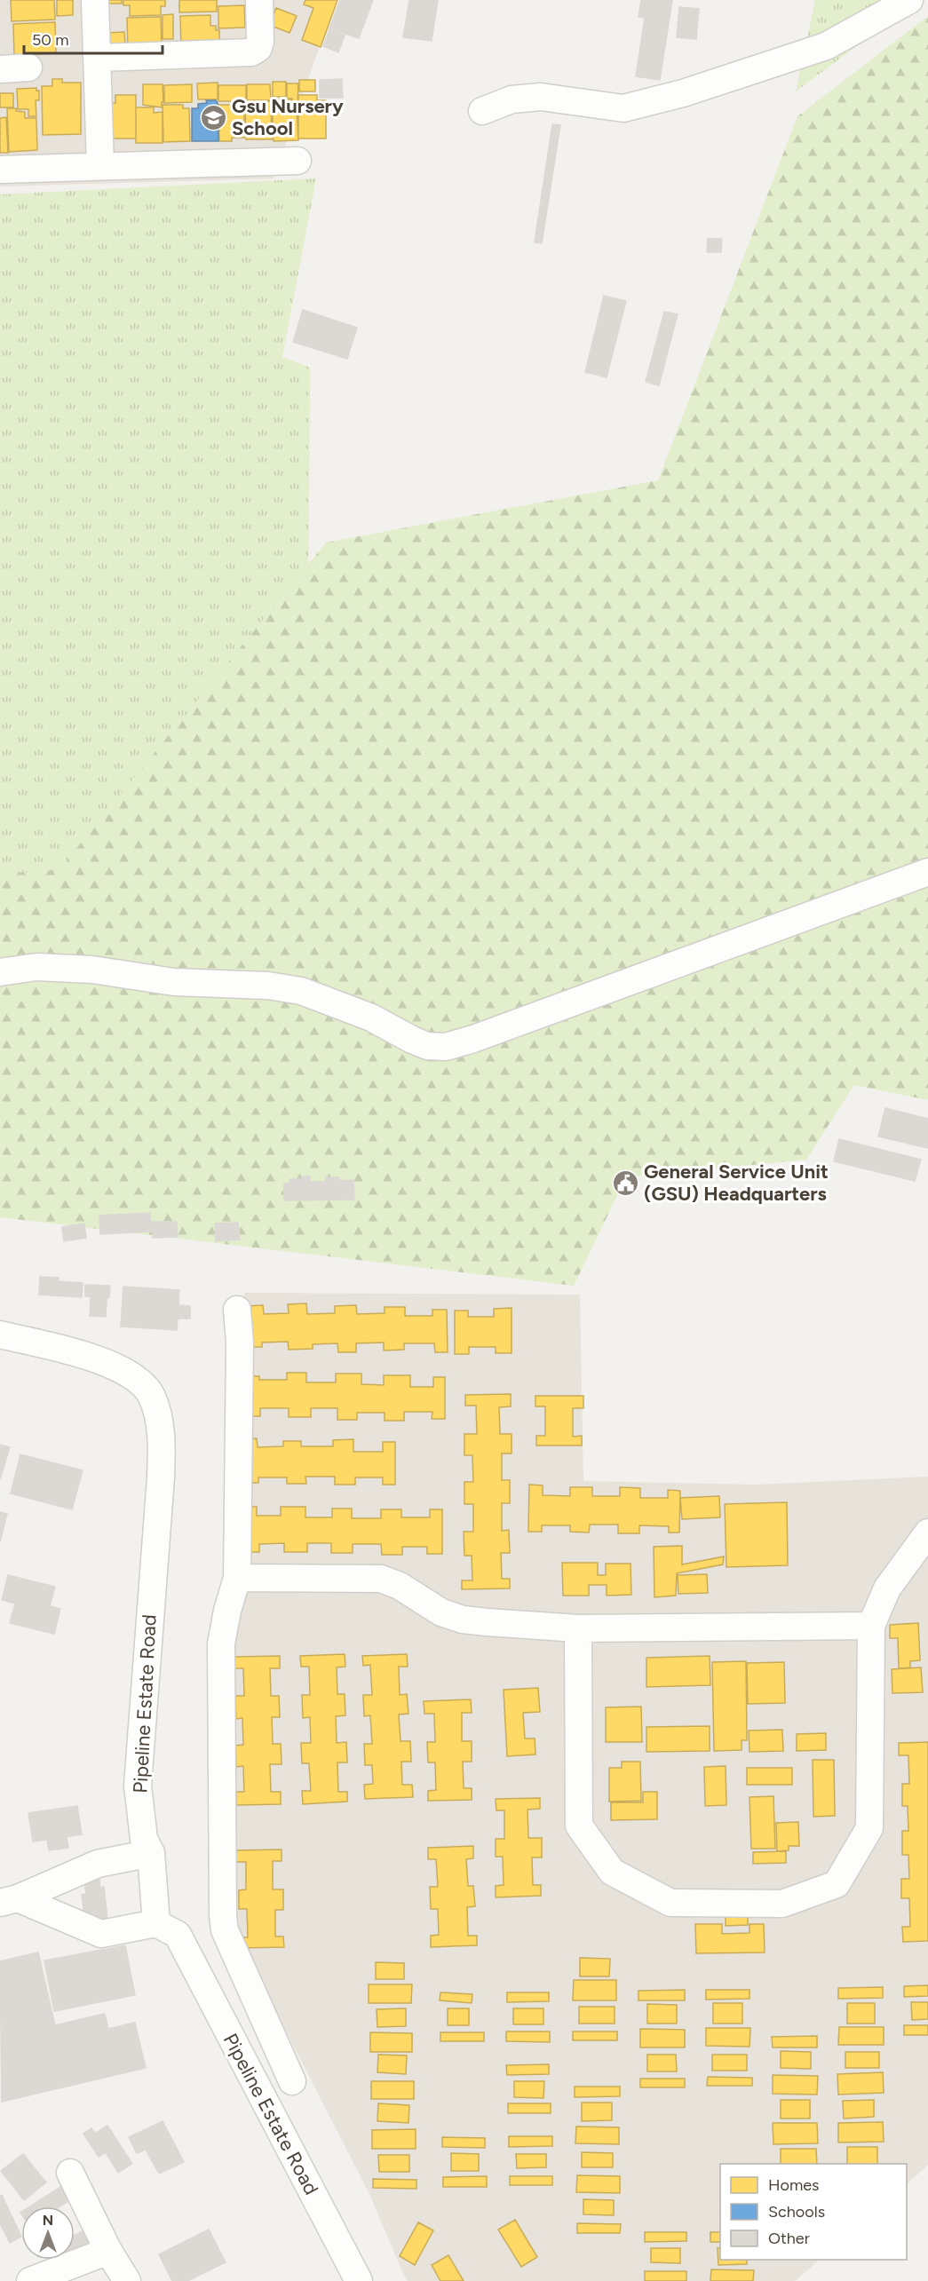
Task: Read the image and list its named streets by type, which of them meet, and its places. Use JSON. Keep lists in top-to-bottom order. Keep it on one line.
{"streets":{"street":["Pipeline Estate Road"]},"places":{"school or university":["Gsu Nursery School"],"public building":["General Service Unit (GSU) Headquarters"]},"legend":["Homes","Schools","Other"],"scale_bar":"50 m","north":"top"}
